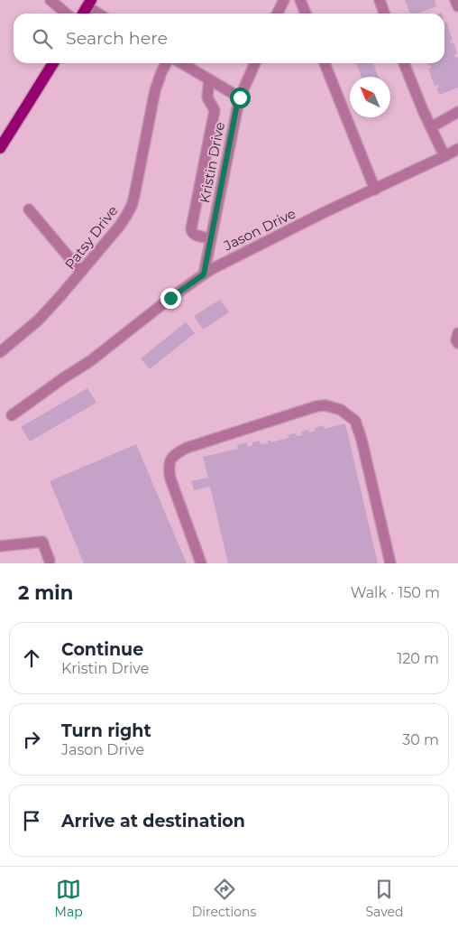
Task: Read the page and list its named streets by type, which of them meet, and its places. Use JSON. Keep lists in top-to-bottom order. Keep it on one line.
{"streets":{"street":["Kristin Drive","Jason Drive","Patsy Drive"]},"crossings":[["Kristin Drive","Jason Drive"]],"north":"top left","page":{"search":"Search here","heading":["2 min","Walk · 150 m"],"list":[["Continue","Kristin Drive","120 m"],["Turn right","Jason Drive","30 m"],"Arrive at destination"],"nav":["Map","Directions","Saved"]}}
